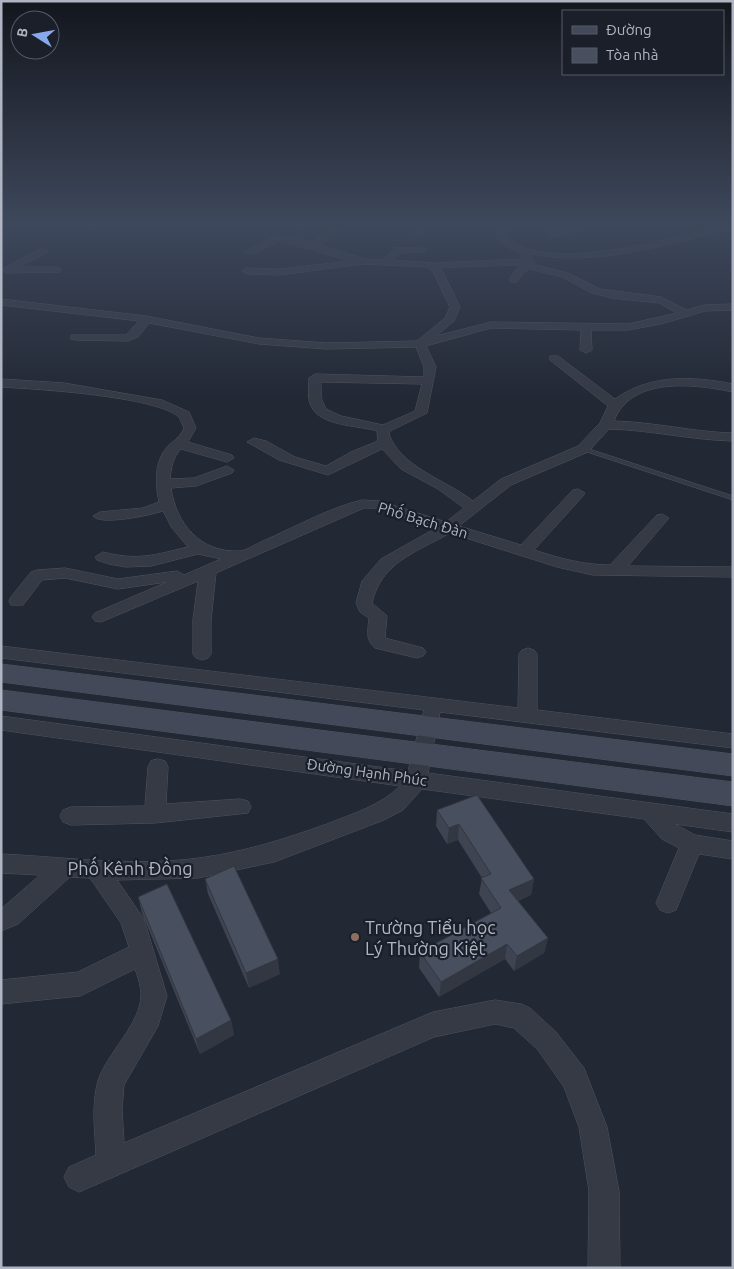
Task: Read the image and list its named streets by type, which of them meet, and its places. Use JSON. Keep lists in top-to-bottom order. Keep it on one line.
{"streets":{"main road":["Đường Hạnh Phúc"],"street":["Phố Bạch Đàn","Phố Kênh Đồng"]},"crossings":[["Đường Hạnh Phúc","Phố Kênh Đồng"]],"places":["Trường Tiểu học Lý Thường Kiệt"],"legend":["Đường","Tòa nhà"],"north":"left"}
